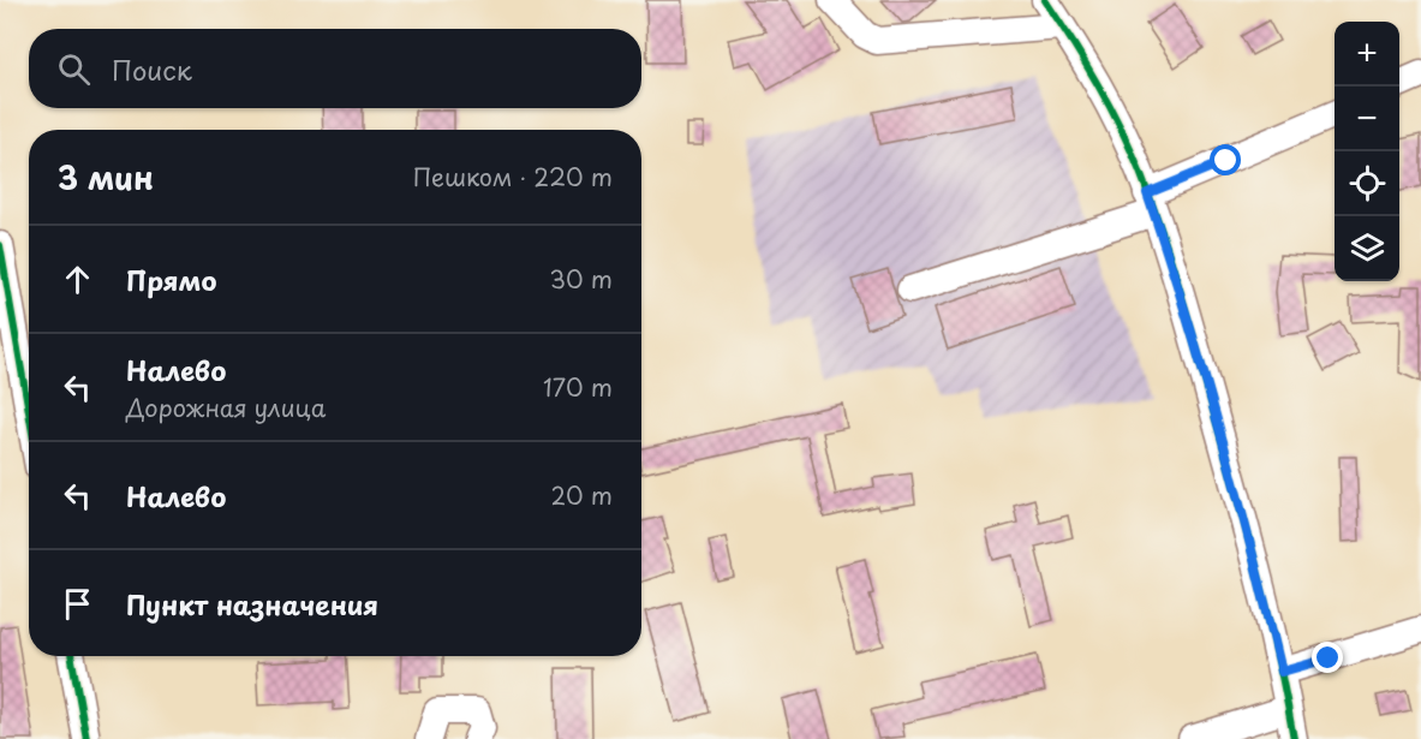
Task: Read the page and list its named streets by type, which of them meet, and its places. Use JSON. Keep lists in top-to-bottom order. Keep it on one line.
{"page":{"map_buttons":["+","−"],"search":"Поиск","heading":["3 мин","Пешком · 220 m"],"list":[["Прямо","30 m"],["Налево","Дорожная улица","170 m"],["Налево","20 m"],"Пункт назначения"]}}
